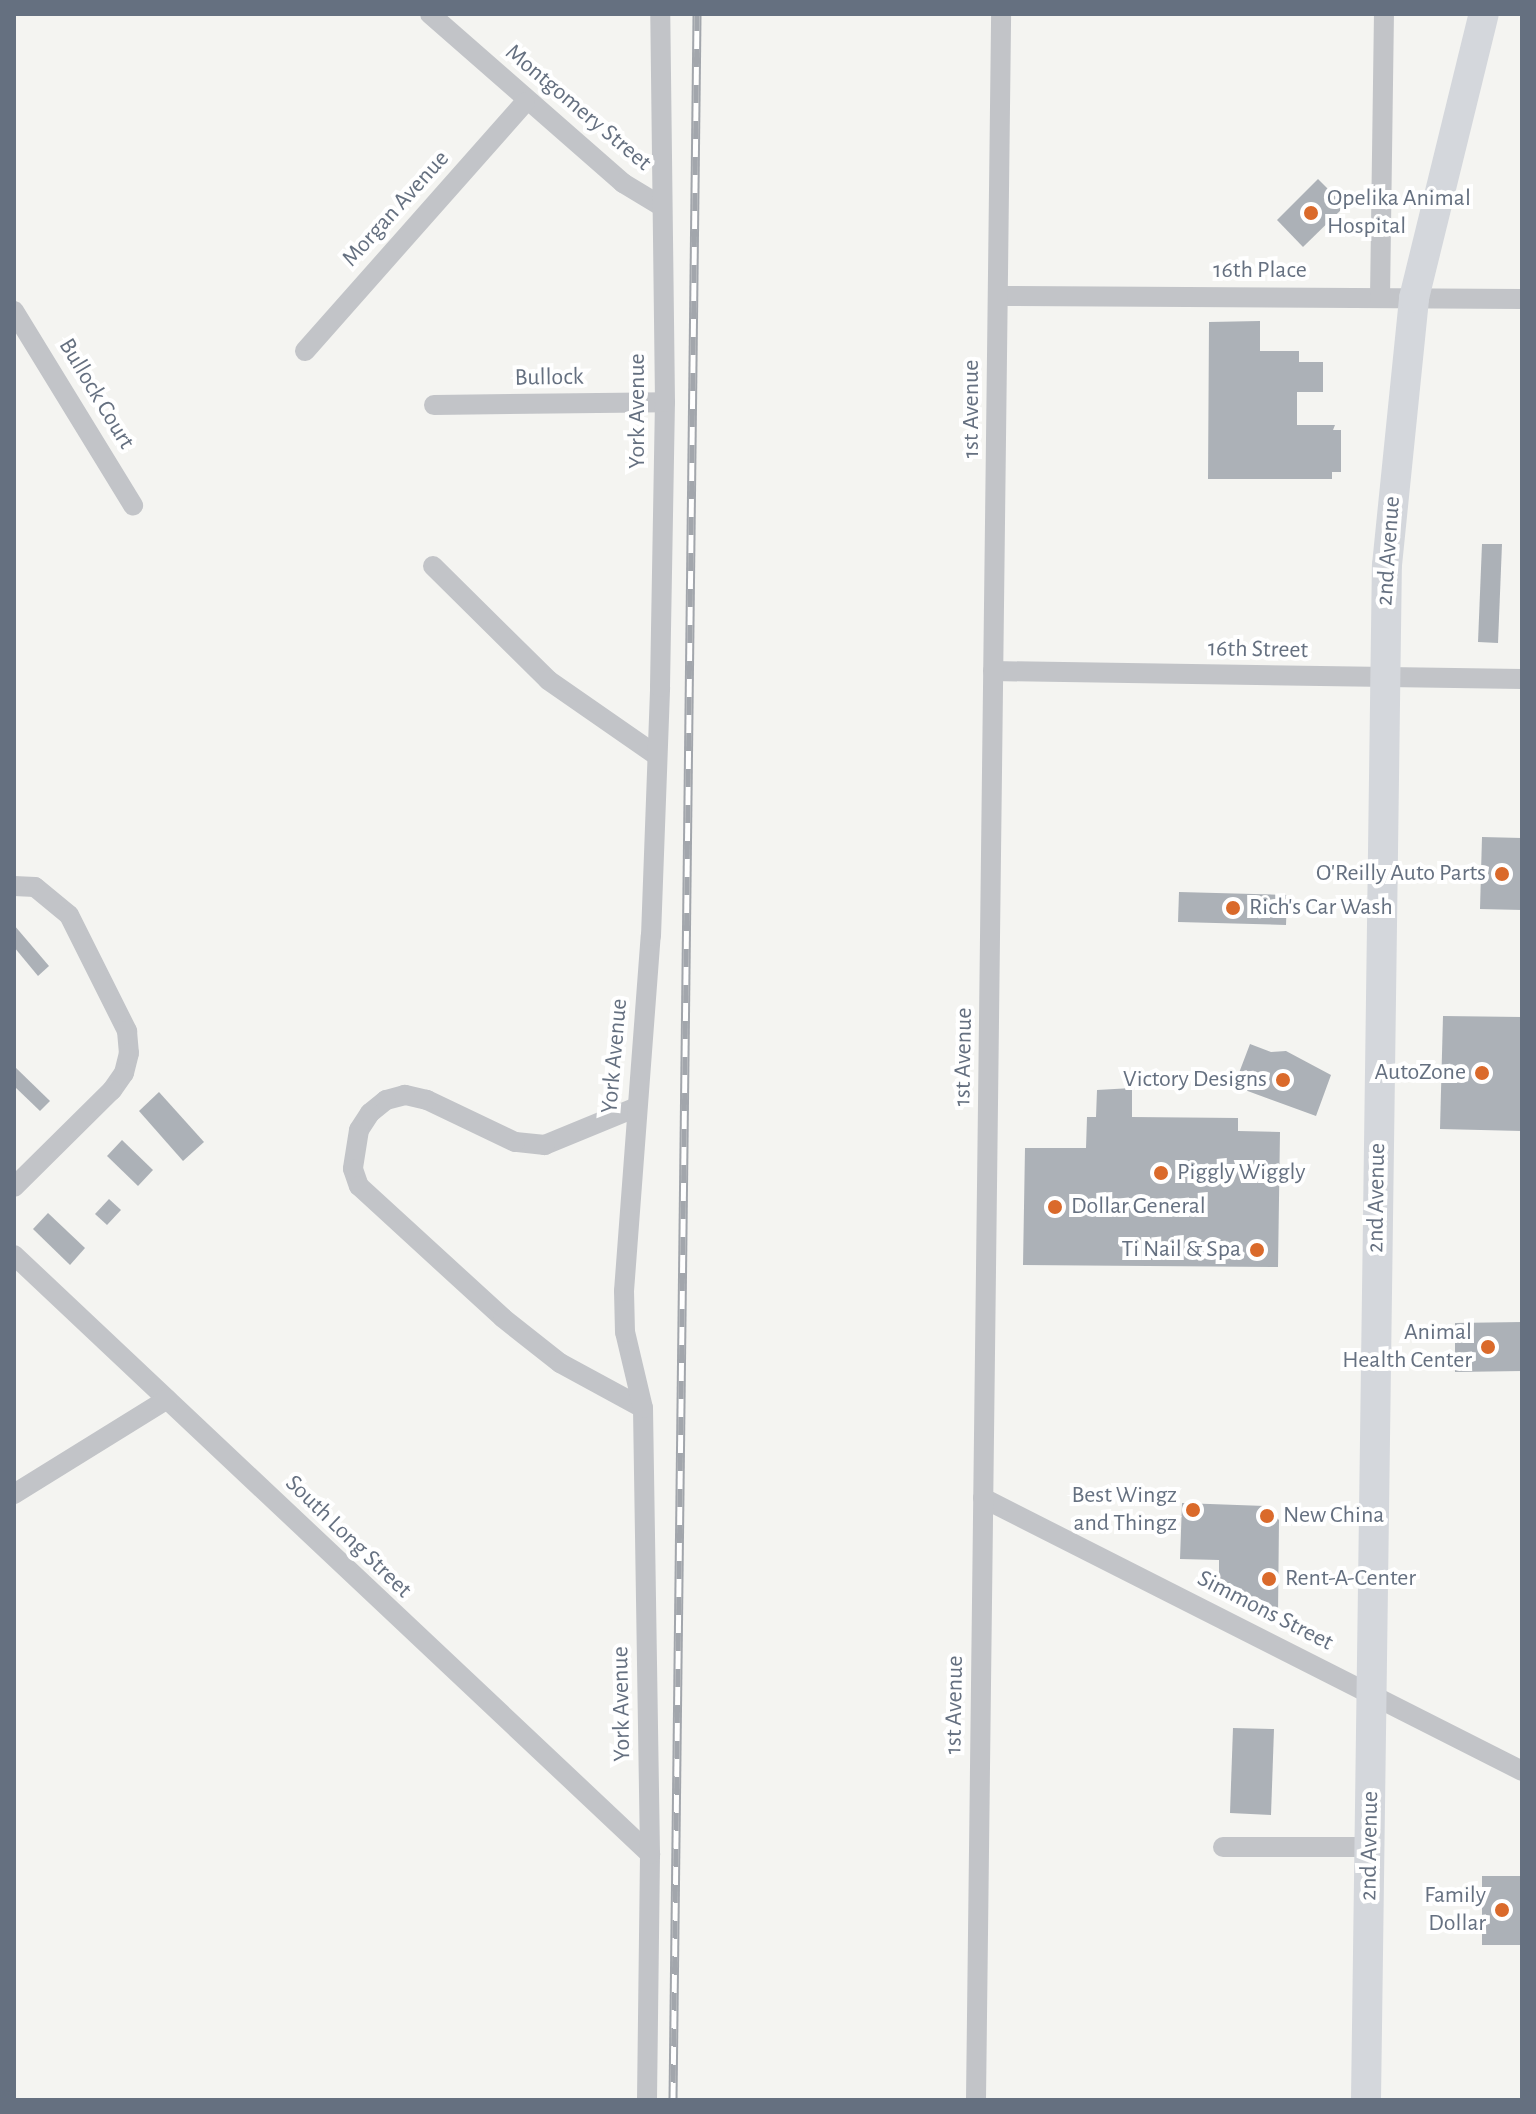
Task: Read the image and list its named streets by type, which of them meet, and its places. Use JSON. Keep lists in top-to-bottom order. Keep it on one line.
{"streets":{"main road":["2nd Avenue"],"street":["Montgomery Street","Morgan Avenue","16th Place","Bullock","Bullock Court","1st Avenue","York Avenue","16th Street","South Long Street","Simmons Street"]},"crossings":[["Montgomery Street","Morgan Avenue"],["Montgomery Street","York Avenue"],["16th Place","1st Avenue"],["16th Place","2nd Avenue"],["Bullock","York Avenue"],["1st Avenue","16th Street"],["1st Avenue","Simmons Street"],["York Avenue","South Long Street"],["2nd Avenue","16th Street"],["2nd Avenue","Simmons Street"]],"places":["Opelika Animal Hospital","O'Reilly Auto Parts","Rich's Car Wash","AutoZone","Victory Designs","Piggly Wiggly","Dollar General","Ti Nail & Spa","Animal Health Center","Best Wingz and Thingz","New China","Rent-A-Center","Family Dollar"]}
